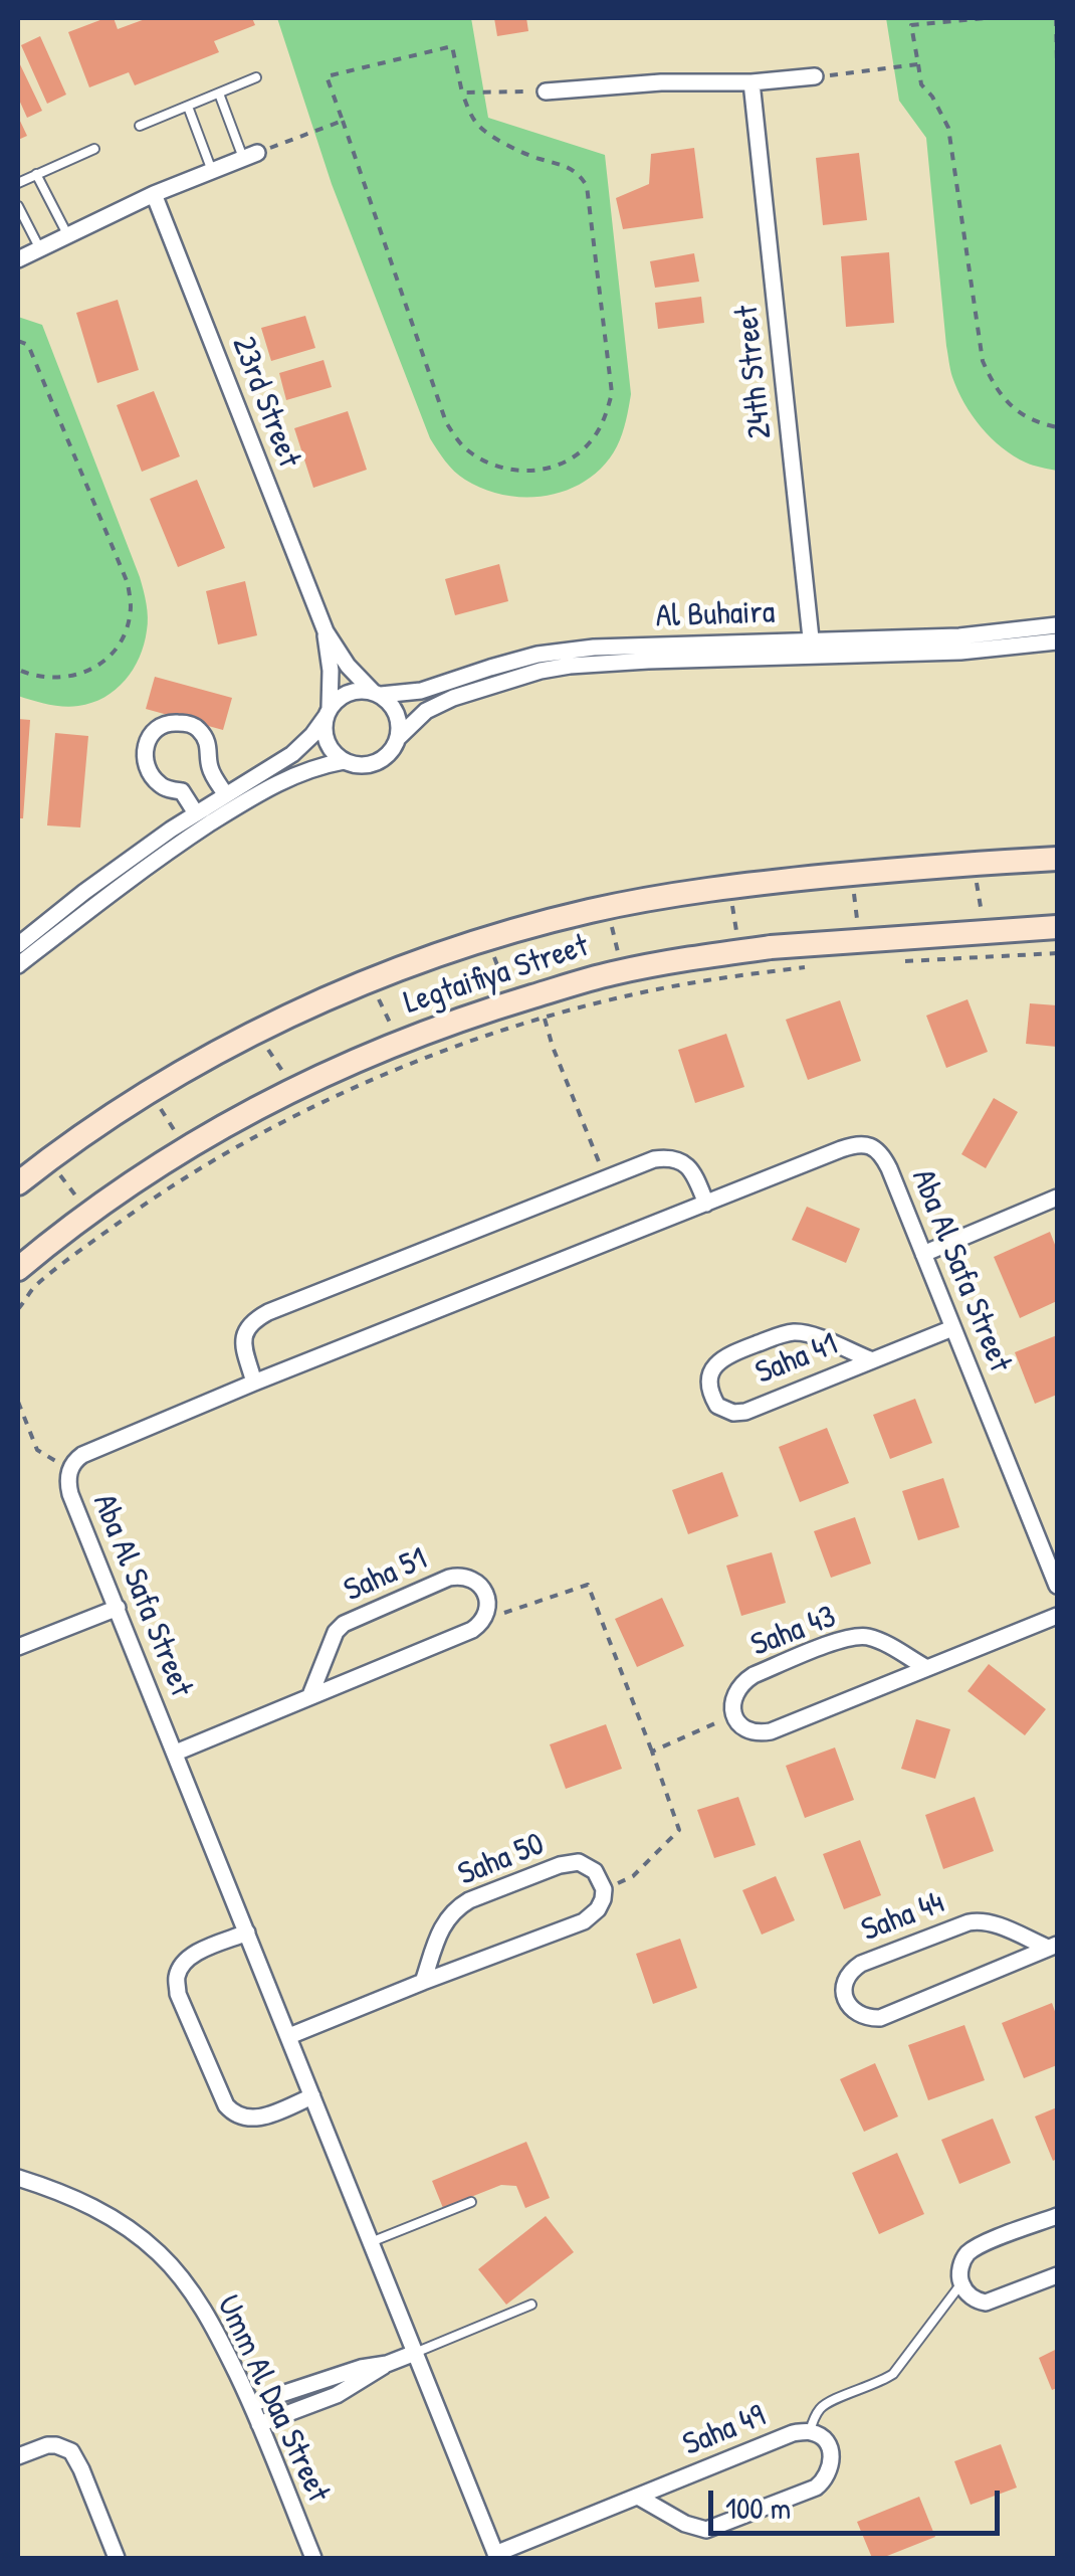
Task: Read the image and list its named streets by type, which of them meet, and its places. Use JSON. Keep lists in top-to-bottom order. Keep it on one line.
{"streets":{"street":["24th Street","23rd Street","Al Buhaira","Legtaifiya Street","Aba Al Safa Street","Saha 41","Saha 51","Saha 43","Saha 50","Saha 44","Umm Al Daa Street","Saha 49"]},"crossings":[["24th Street","Al Buhaira"],["23rd Street","Al Buhaira"],["Aba Al Safa Street","Saha 41"],["Aba Al Safa Street","Saha 49"]],"scale_bar":"100 m"}
